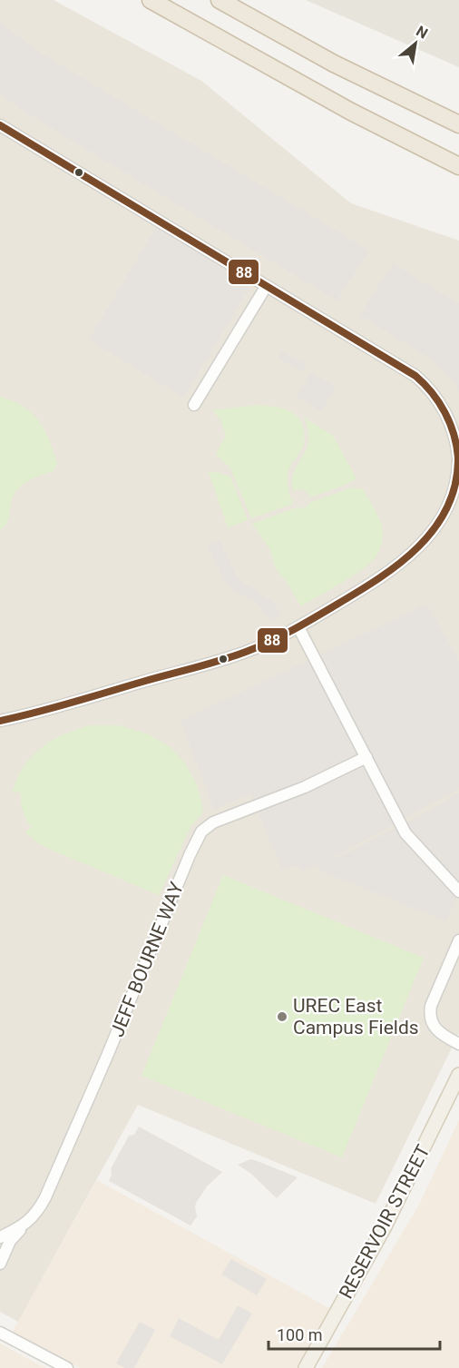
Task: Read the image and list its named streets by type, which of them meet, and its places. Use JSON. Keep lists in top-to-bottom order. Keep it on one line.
{"streets":{"main road":["RESERVOIR STREET"],"street":["JEFF BOURNE WAY"]},"places":["UREC East Campus Fields"],"lines":["transit line 88"],"scale_bar":"100 m","north":"top right"}
